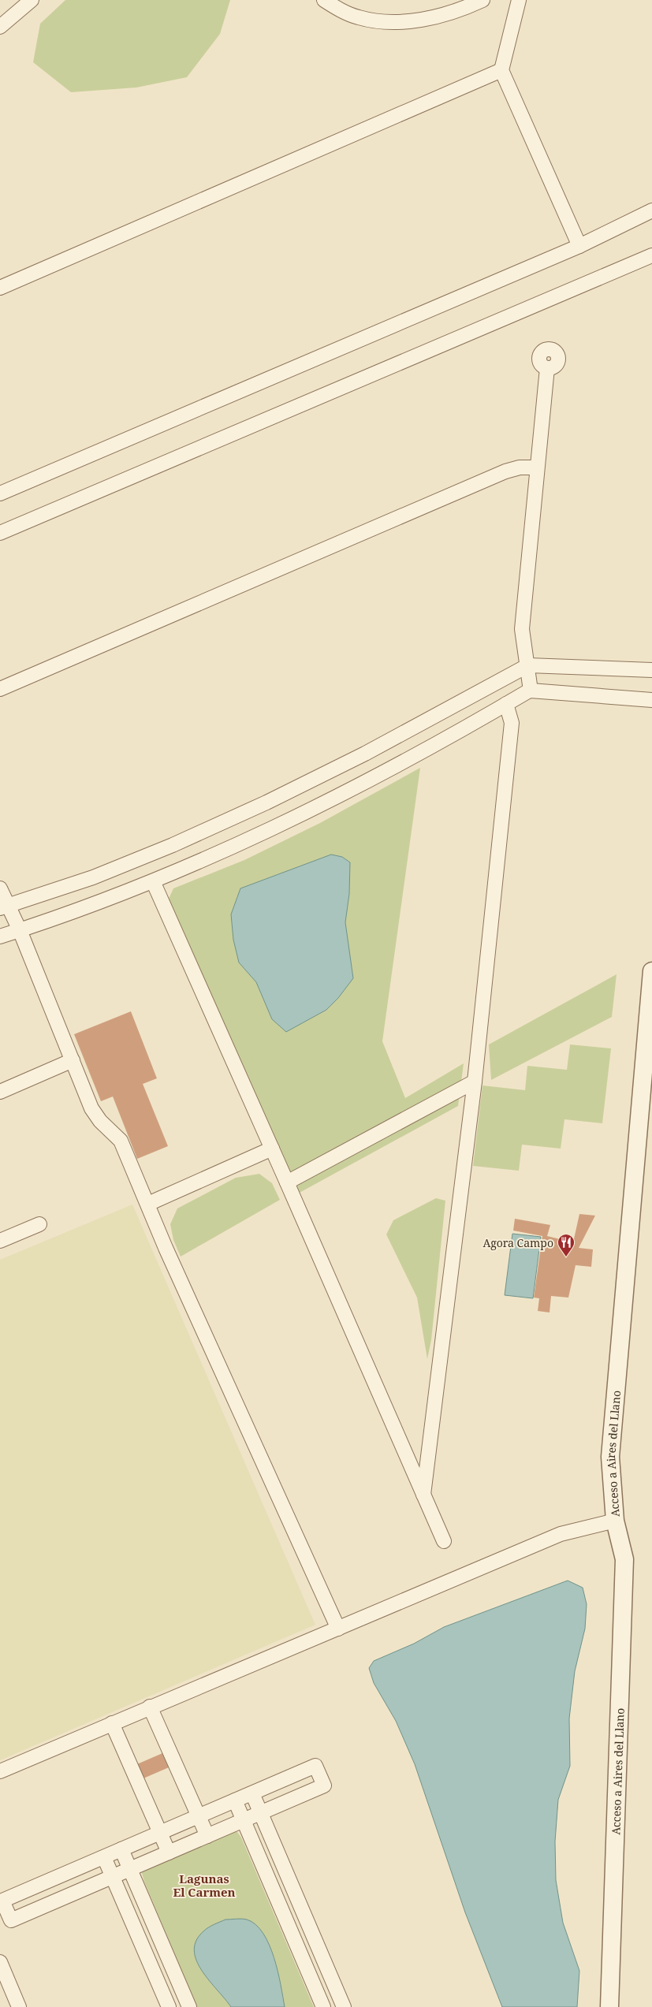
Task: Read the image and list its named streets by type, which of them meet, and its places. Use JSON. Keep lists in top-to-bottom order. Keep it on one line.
{"streets":{"street":["Acceso a Aires del Llano"]},"districts":["Lagunas El Carmen"],"places":{"restaurant":["Agora Campo"]}}
